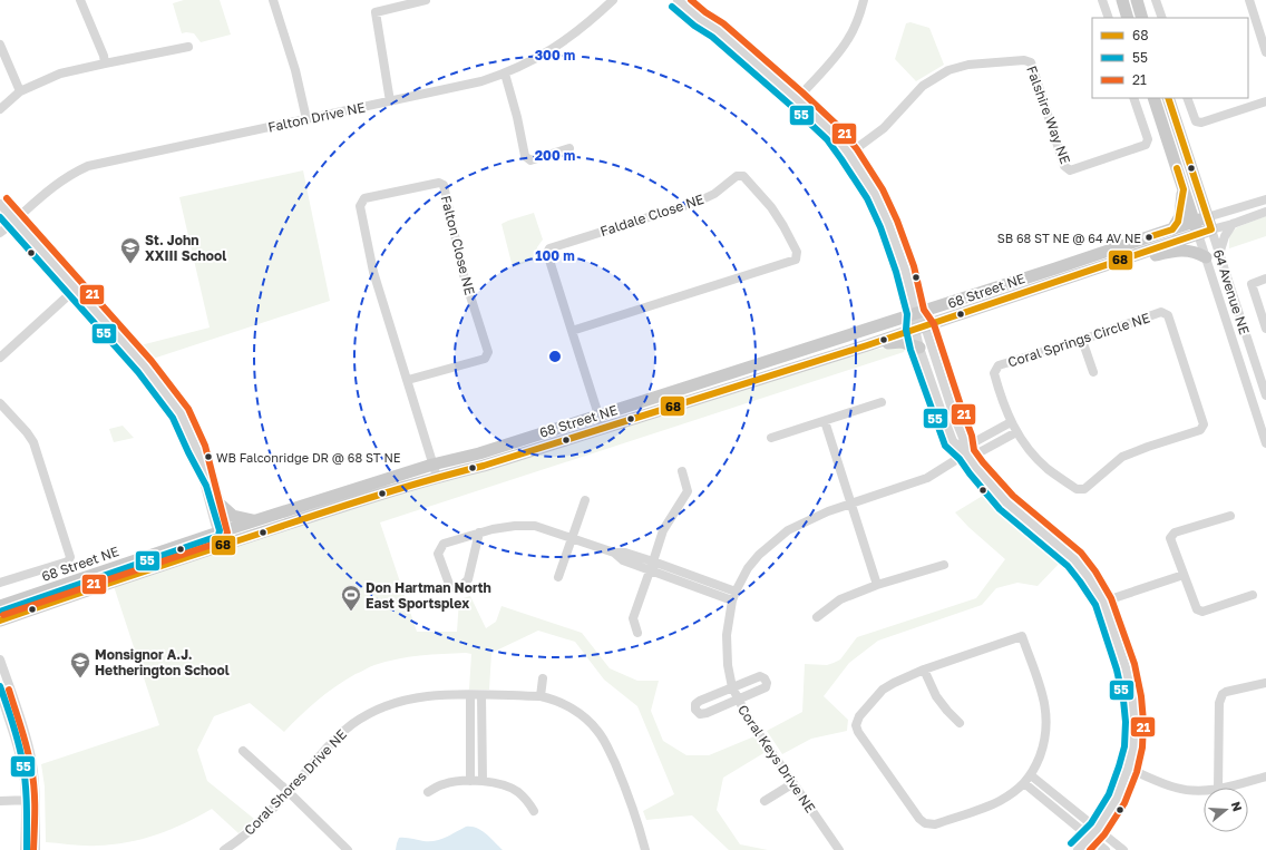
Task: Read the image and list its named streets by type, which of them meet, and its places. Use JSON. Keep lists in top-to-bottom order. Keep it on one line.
{"streets":{"main road":["68 Street NE","64 Avenue NE"],"street":["Falshire Way NE","Falton Drive NE","Faldale Close NE","Falton Close NE","Coral Springs Circle NE","Coral Keys Drive NE","Coral Shores Drive NE"]},"crossings":[["Faldale Close NE","68 Street NE"],["Falton Close NE","68 Street NE"],["68 Street NE","64 Avenue NE"]],"places":{"other":["SB 68 ST NE @ 64 AV NE","WB Falconridge DR @ 68 ST NE"],"school or university":["St. John XXIII School","Monsignor A.J. Hetherington School"],"sports":["Don Hartman North East Sportsplex"]},"lines":["transit line 21","transit line 55","transit line 68"],"legend":["68","55","21"],"north":"right","rings":["300 m","200 m","100 m"]}
